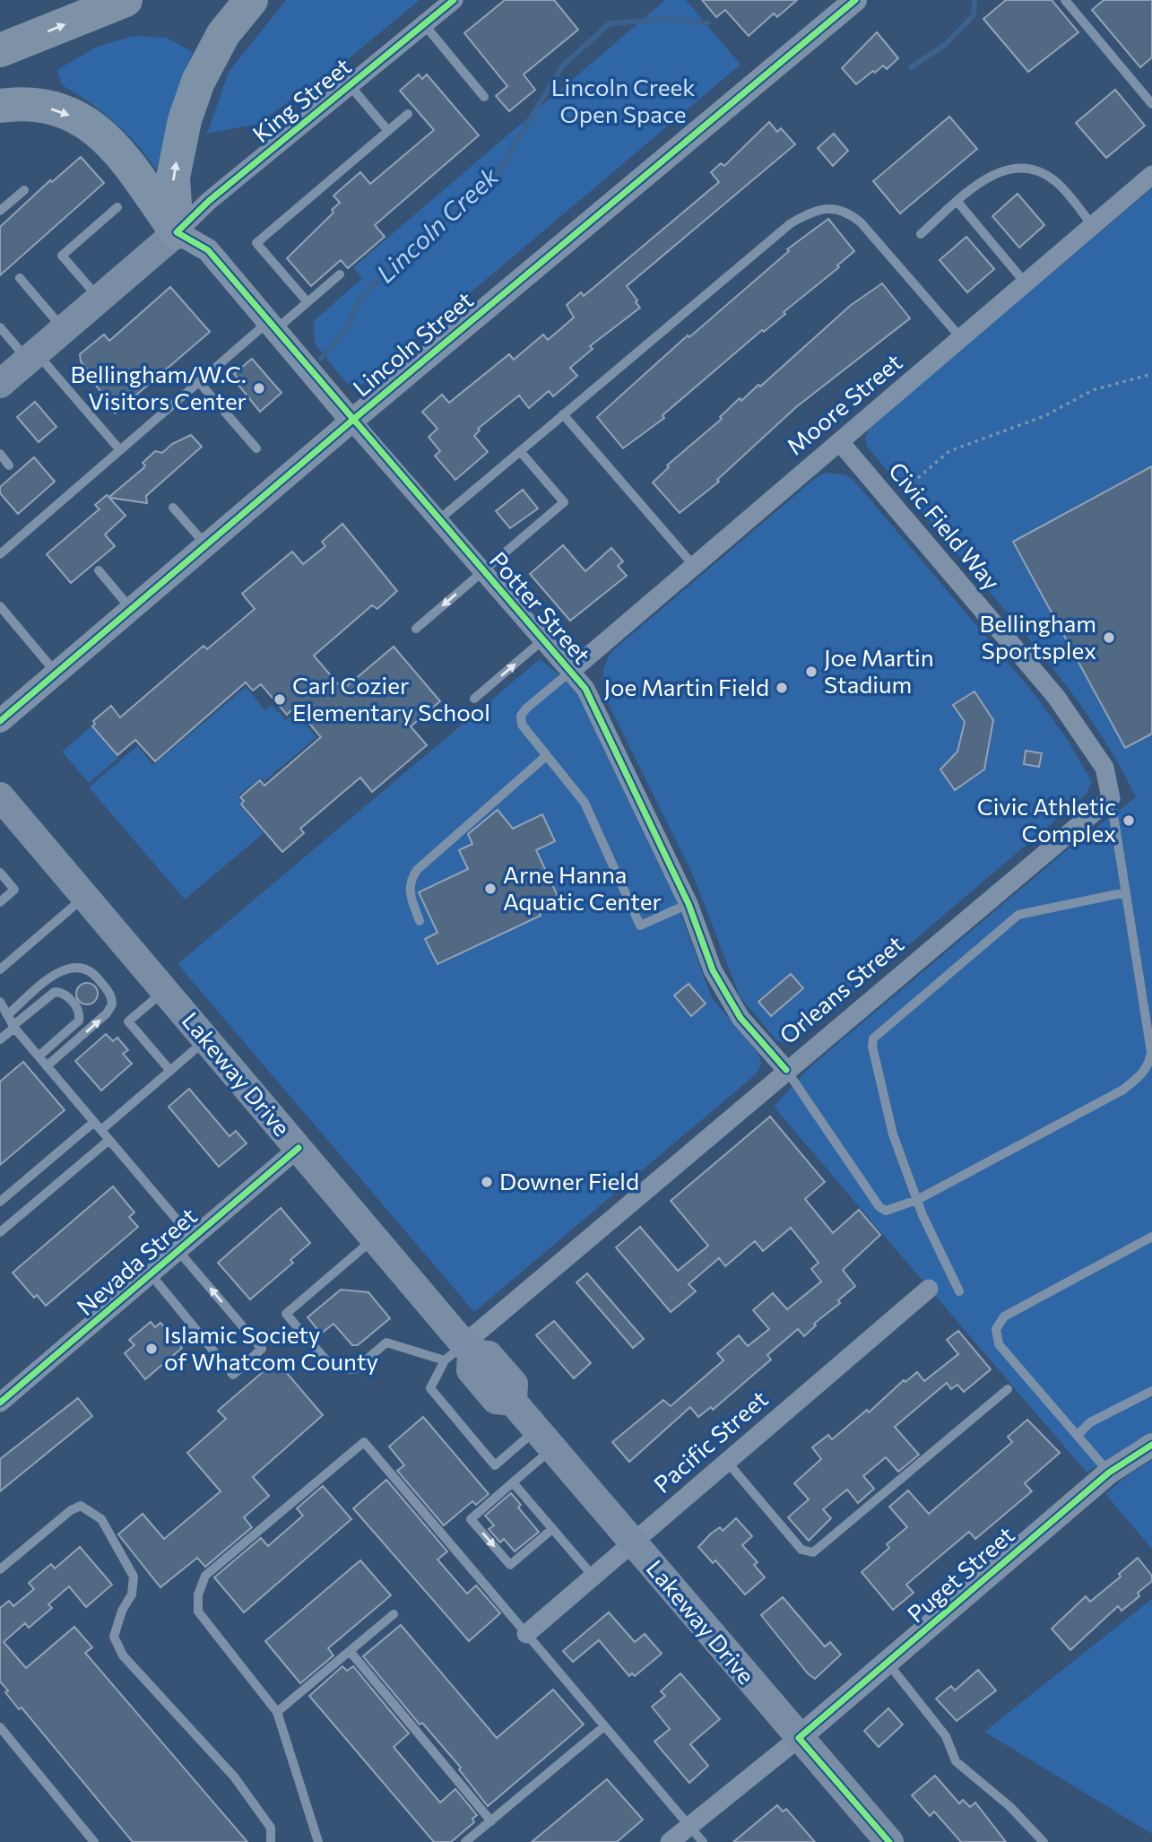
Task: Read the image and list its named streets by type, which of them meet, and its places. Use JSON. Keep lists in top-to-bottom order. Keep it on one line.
{"streets":{"main road":["King Street","Lakeway Drive"],"street":["Lincoln Street","Moore Street","Civic Field Way","Potter Street","Orleans Street","Nevada Street","Pacific Street","Puget Street"]},"crossings":[["King Street","Potter Street"],["Lincoln Street","Potter Street"],["Moore Street","Civic Field Way"],["Moore Street","Potter Street"],["Civic Field Way","Orleans Street"],["Potter Street","Orleans Street"],["Orleans Street","Lakeway Drive"],["Lakeway Drive","Nevada Street"],["Lakeway Drive","Pacific Street"],["Lakeway Drive","Puget Street"]],"water":["Lincoln Creek"],"parks":["Lincoln Creek Open Space"],"places":["Bellingham/W.C. Visitors Center","Bellingham Sportsplex","Joe Martin Stadium","Joe Martin Field","Carl Cozier Elementary School","Civic Athletic Complex","Arne Hanna Aquatic Center","Downer Field","Islamic Society of Whatcom County"]}
